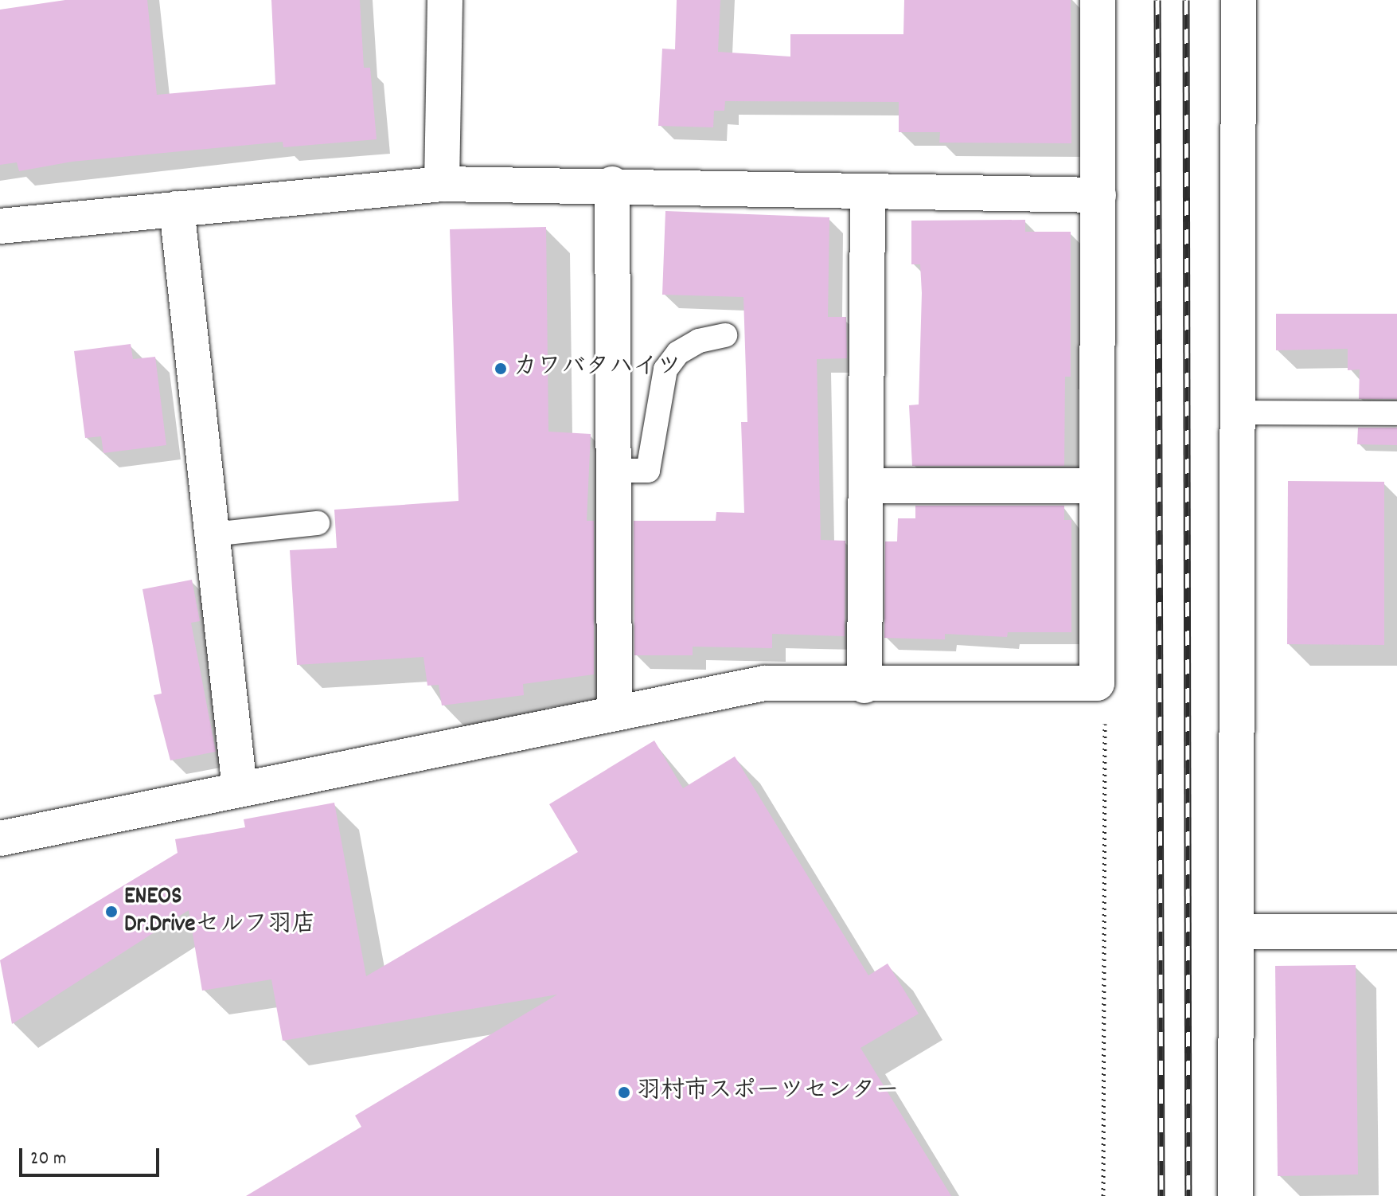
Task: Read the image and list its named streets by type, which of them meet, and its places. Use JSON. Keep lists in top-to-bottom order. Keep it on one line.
{"places":["カワバタハイツ","ENEOS Dr.Driveセルフ羽店","羽村市スポーツセンター"],"scale_bar":"20 m"}
